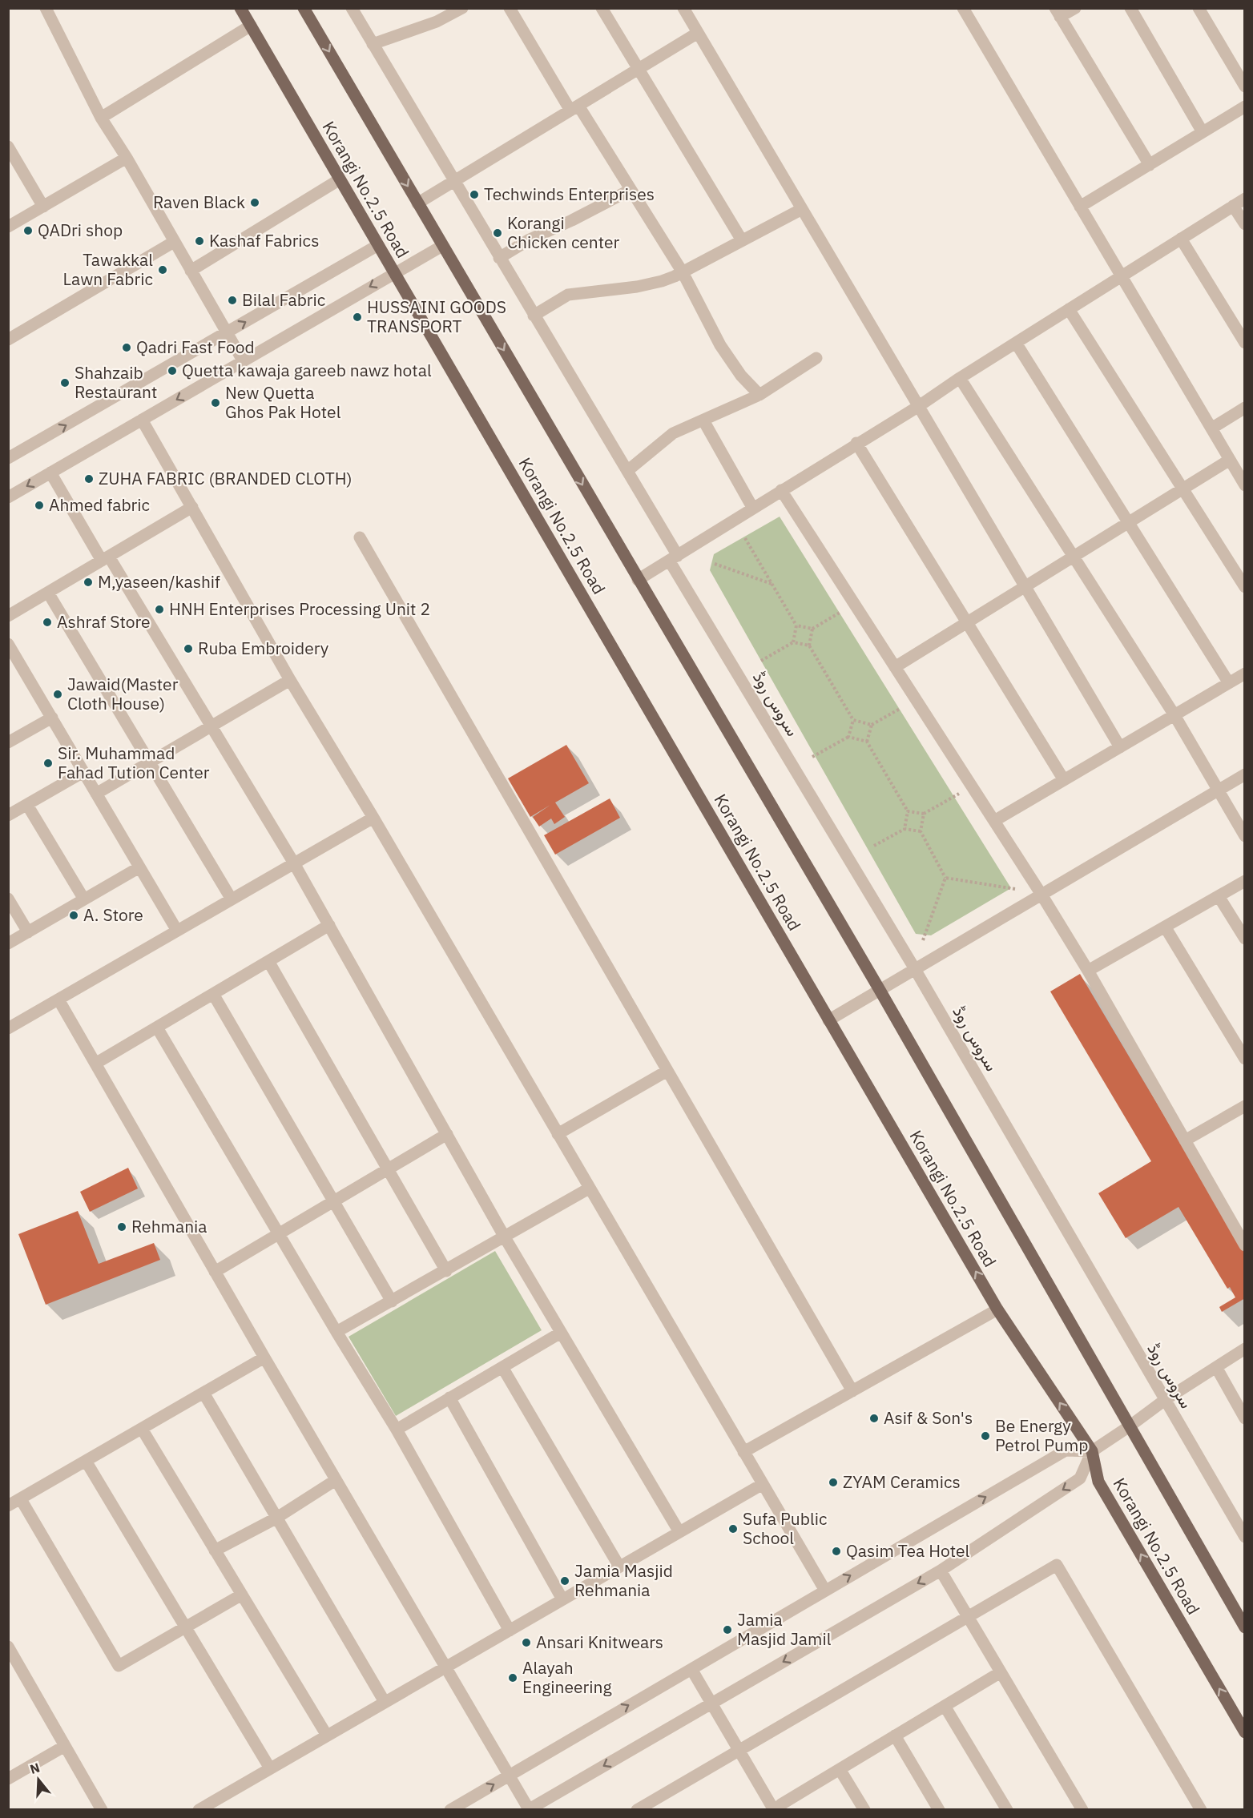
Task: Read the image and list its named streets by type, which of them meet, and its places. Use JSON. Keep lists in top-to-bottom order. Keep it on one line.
{"streets":{"main road":["Korangi No.2.5 Road"],"street":["سروس روڈ"]},"places":["Techwinds Enterprises","Raven Black","QADri shop","Korangi Chicken center","Kashaf Fabrics","Tawakkal Lawn Fabric","Bilal Fabric","HUSSAINI GOODS TRANSPORT","Qadri Fast Food","Quetta kawaja gareeb nawz hotal","Shahzaib Restaurant","New Quetta Ghos Pak Hotel","ZUHA FABRIC (BRANDED CLOTH)","Ahmed fabric","M,yaseen/kashif","HNH Enterprises Processing Unit 2","Ashraf Store","Ruba Embroidery","Jawaid(Master Cloth House)","Sir. Muhammad Fahad Tution Center","A. Store","Rehmania","Asif & Son's","Be Energy Petrol Pump","ZYAM Ceramics","Sufa Public School","Qasim Tea Hotel","Jamia Masjid Rehmania","Jamia Masjid Jamil","Ansari Knitwears","Alayah Engineering"],"north":"top"}
